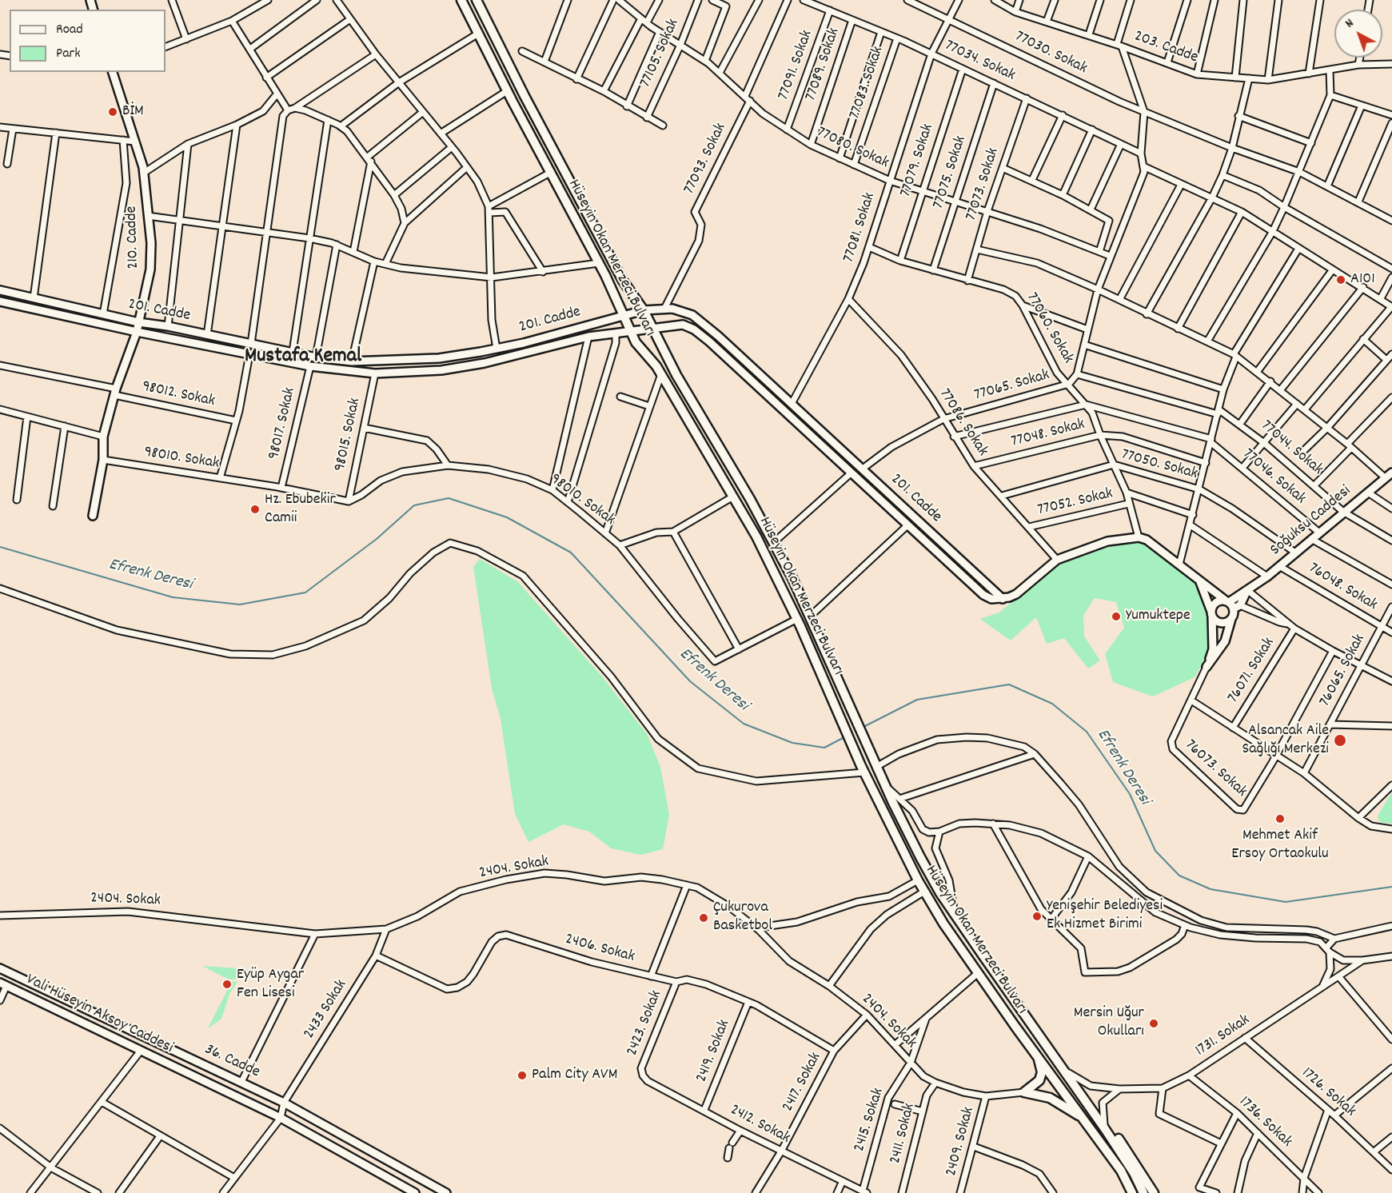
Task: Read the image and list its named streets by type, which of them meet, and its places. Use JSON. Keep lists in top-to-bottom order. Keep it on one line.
{"streets":{"main road":["210. Cadde","Hüseyin Okan Merzeci Bulvarı","201. Cadde","Soğuksu Caddesi","Vali Hüseyin Aksoy Caddesi","36. Cadde"],"street":["203. Cadde","77105. Sokak","77030. Sokak","77034. Sokak","77089. Sokak","77091. Sokak","77083. Sokak","77080. Sokak","77093. Sokak","77079. Sokak","77075. Sokak","77073. Sokak","77081. Sokak","77060. Sokak","77065. Sokak","98012. Sokak","77086. Sokak","98017. Sokak","77048. Sokak","98015. Sokak","77044. Sokak","98010. Sokak","77050. Sokak","77046. Sokak","77052. Sokak","76048. Sokak","76071. Sokak","76065. Sokak","76073. Sokak","2404. Sokak","2406. Sokak","2433 Sokak","2423. Sokak","1731. Sokak","2419. Sokak","2417. Sokak","1726. Sokak","2415. Sokak","1736. Sokak","2412. Sokak","2411. Sokak","2409. Sokak"]},"crossings":[["77105. Sokak","77080. Sokak"],["77030. Sokak","77081. Sokak"],["77034. Sokak","77089. Sokak"],["77034. Sokak","77091. Sokak"],["77034. Sokak","77083. Sokak"],["77034. Sokak","77079. Sokak"],["77034. Sokak","77075. Sokak"],["77034. Sokak","77073. Sokak"],["77034. Sokak","77081. Sokak"],["77089. Sokak","77080. Sokak"],["77091. Sokak","77080. Sokak"],["77083. Sokak","77080. Sokak"],["77080. Sokak","77093. Sokak"],["77080. Sokak","77079. Sokak"],["77080. Sokak","77075. Sokak"],["77080. Sokak","77073. Sokak"],["77080. Sokak","77081. Sokak"],["77093. Sokak","201. Cadde"],["77079. Sokak","77060. Sokak"],["77075. Sokak","77060. Sokak"],["77073. Sokak","77060. Sokak"],["77081. Sokak","201. Cadde"],["77081. Sokak","77060. Sokak"],["77081. Sokak","77086. Sokak"],["210. Cadde","201. Cadde"],["210. Cadde","98012. Sokak"],["210. Cadde","98010. Sokak"],["Hüseyin Okan Merzeci Bulvarı","201. Cadde"],["Hüseyin Okan Merzeci Bulvarı","1731. Sokak"],["201. Cadde","77065. Sokak"],["201. Cadde","98017. Sokak"],["201. Cadde","98015. Sokak"],["77060. Sokak","77065. Sokak"],["77060. Sokak","77048. Sokak"],["77060. Sokak","77050. Sokak"],["77060. Sokak","77052. Sokak"],["77065. Sokak","77086. Sokak"],["77086. Sokak","77048. Sokak"],["77086. Sokak","77050. Sokak"],["77086. Sokak","77052. Sokak"],["98017. Sokak","98010. Sokak"],["98015. Sokak","98010. Sokak"],["77044. Sokak","Soğuksu Caddesi"],["77050. Sokak","Soğuksu Caddesi"],["77046. Sokak","Soğuksu Caddesi"],["Soğuksu Caddesi","76048. Sokak"],["76048. Sokak","76065. Sokak"],["2404. Sokak","2433 Sokak"],["2404. Sokak","2417. Sokak"],["2404. Sokak","2415. Sokak"],["2404. Sokak","2411. Sokak"],["2404. Sokak","2409. Sokak"],["2406. Sokak","2433 Sokak"],["2406. Sokak","2423. Sokak"],["2406. Sokak","2419. Sokak"],["2406. Sokak","2417. Sokak"],["2433 Sokak","36. Cadde"],["2423. Sokak","2412. Sokak"],["1731. Sokak","1726. Sokak"],["1731. Sokak","1736. Sokak"],["2419. Sokak","2412. Sokak"],["2417. Sokak","2412. Sokak"],["2415. Sokak","2412. Sokak"]],"districts":["Mustafa Kemal"],"water":["Efrenk Deresi"],"places":["BİM","A101","Hz. Ebubekir Camii","Yumuktepe","Alsancak Aile Sağlığı Merkezi","Mehmet Akif Ersoy Ortaokulu","Yenişehir Belediyesi Ek Hizmet Birimi","Çukurova Basketbol","Eyüp Aygar Fen Lisesi","Mersin Uğur Okulları","Palm City AVM"],"legend":["Road","Park"],"north":"top left"}
